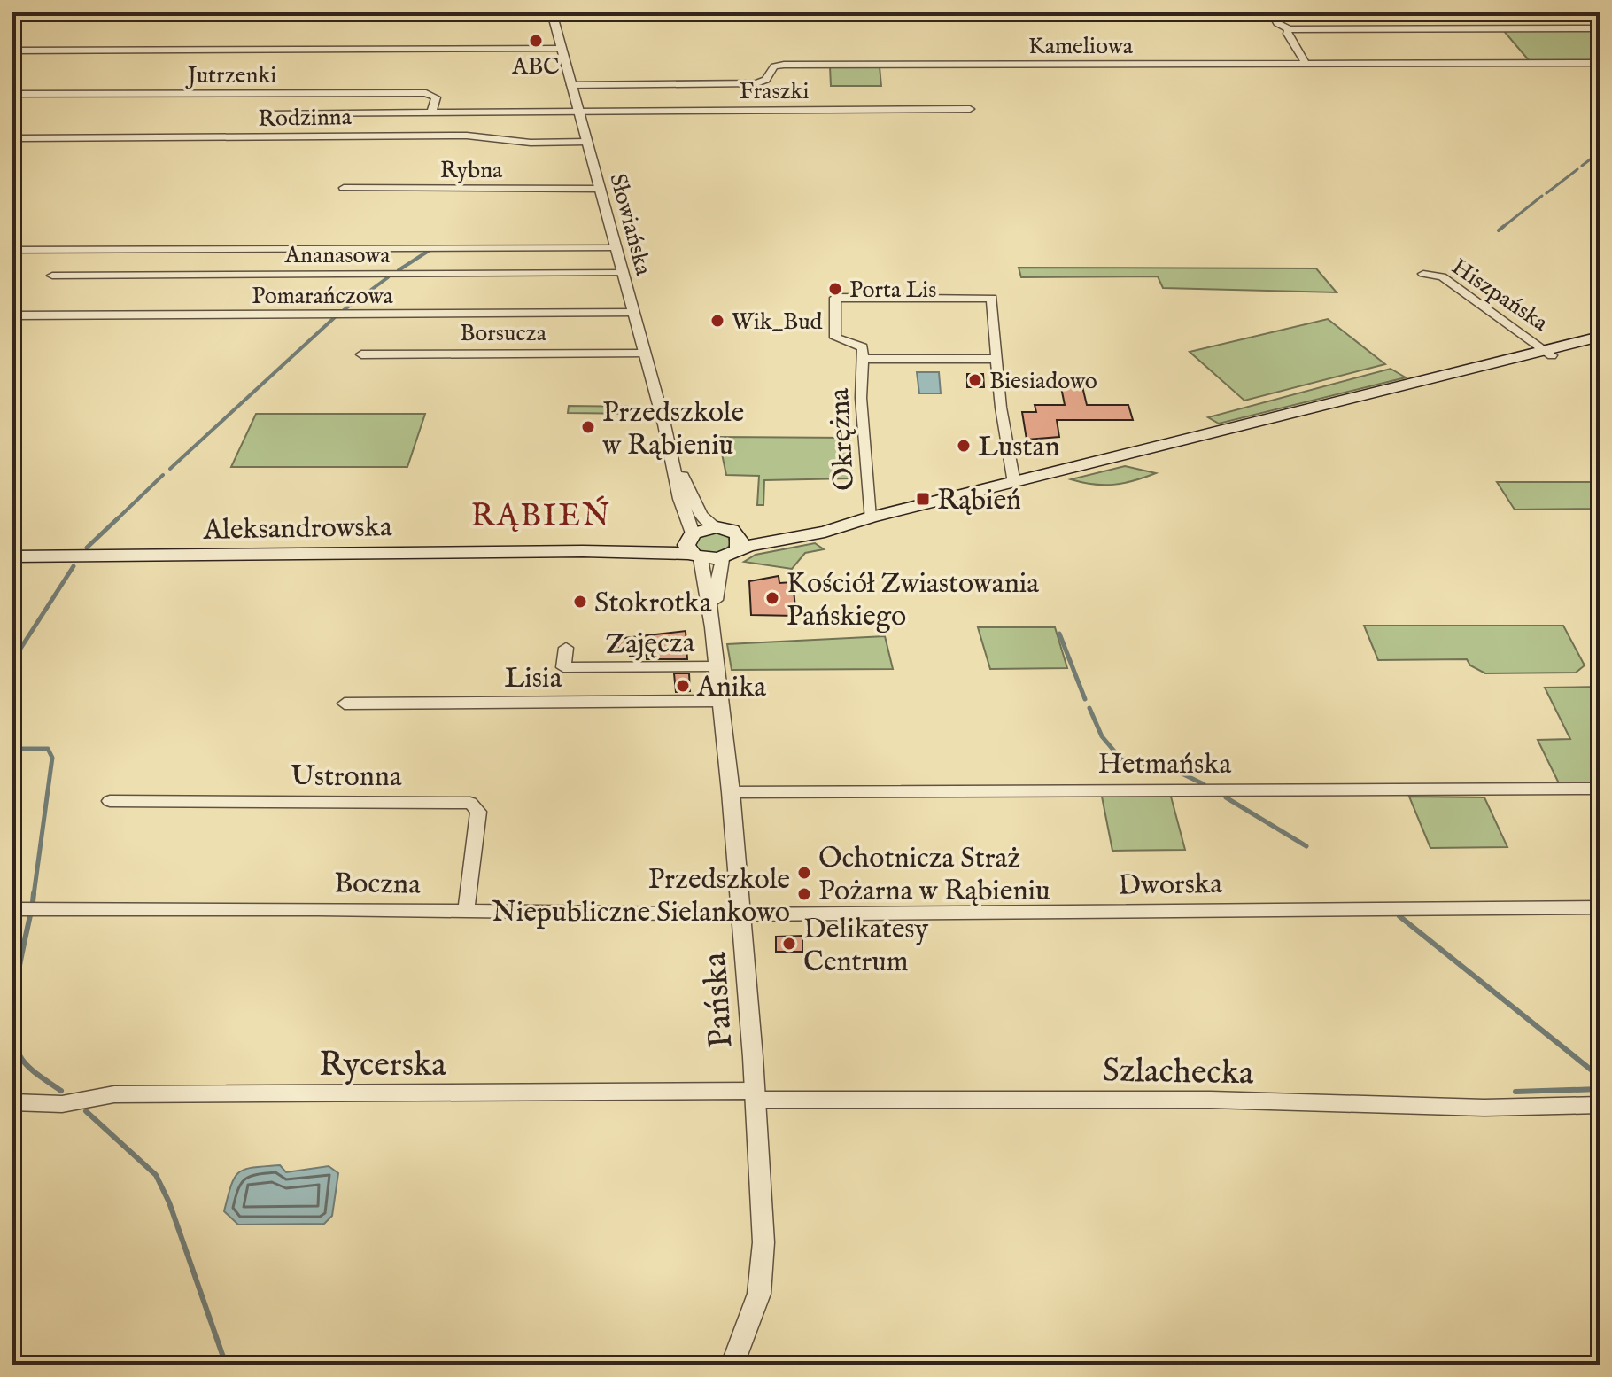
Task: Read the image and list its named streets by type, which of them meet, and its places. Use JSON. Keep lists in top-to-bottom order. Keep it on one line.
{"streets":{"main road":["Aleksandrowska"],"street":["Kameliowa","Jutrzenki","Fraszki","Rodzinna","Rybna","Słowiańska","Ananasowa","Hiszpańska","Pomarańczowa","Borsucza","Okrężna","Zajęcza","Lisia","Hetmańska","Ustronna","Boczna","Dworska","Pańska","Rycerska","Szlachecka"]},"crossings":[["Kameliowa","Słowiańska"],["Jutrzenki","Fraszki"],["Jutrzenki","Słowiańska"],["Fraszki","Słowiańska"],["Rodzinna","Słowiańska"],["Rybna","Słowiańska"],["Słowiańska","Ananasowa"],["Słowiańska","Pomarańczowa"],["Słowiańska","Borsucza"],["Słowiańska","Aleksandrowska"],["Słowiańska","Pańska"],["Aleksandrowska","Pańska"],["Zajęcza","Pańska"],["Lisia","Pańska"],["Hetmańska","Pańska"],["Ustronna","Boczna"],["Boczna","Dworska"],["Boczna","Pańska"],["Dworska","Pańska"],["Pańska","Rycerska"],["Pańska","Szlachecka"],["Rycerska","Szlachecka"]],"districts":["RĄBIEŃ"],"places":{"other":["ABC","Porta Lis","Wik_Bud","Biesiadowo","Przedszkole w Rąbieniu","Lustan","Kościół Zwiastowania Pańskiego","Stokrotka","Anika","Ochotnicza Straż Pożarna w Rąbieniu","Przedszkole Niepubliczne Sielankowo","Delikatesy Centrum"],"transit":["Rąbień"]}}
